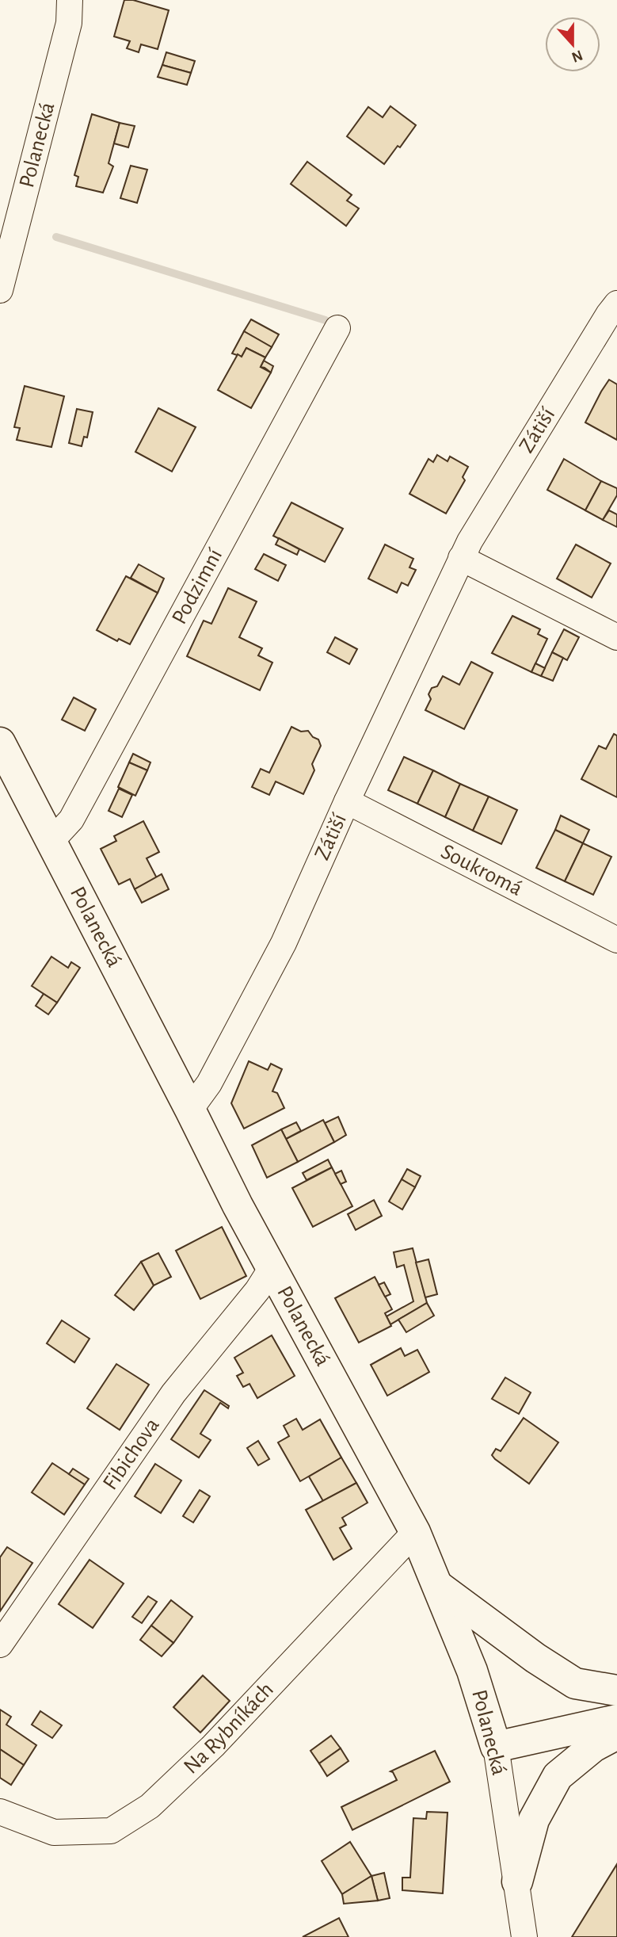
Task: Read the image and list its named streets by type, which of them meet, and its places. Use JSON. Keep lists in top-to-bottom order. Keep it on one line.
{"streets":{"street":["Polanecká","Zátiší","Podzimní","Soukromá","Fibichova","Na Rybníkách"]},"crossings":[["Polanecká","Zátiší"],["Polanecká","Podzimní"],["Polanecká","Fibichova"],["Polanecká","Na Rybníkách"],["Zátiší","Soukromá"]],"north":"bottom"}
